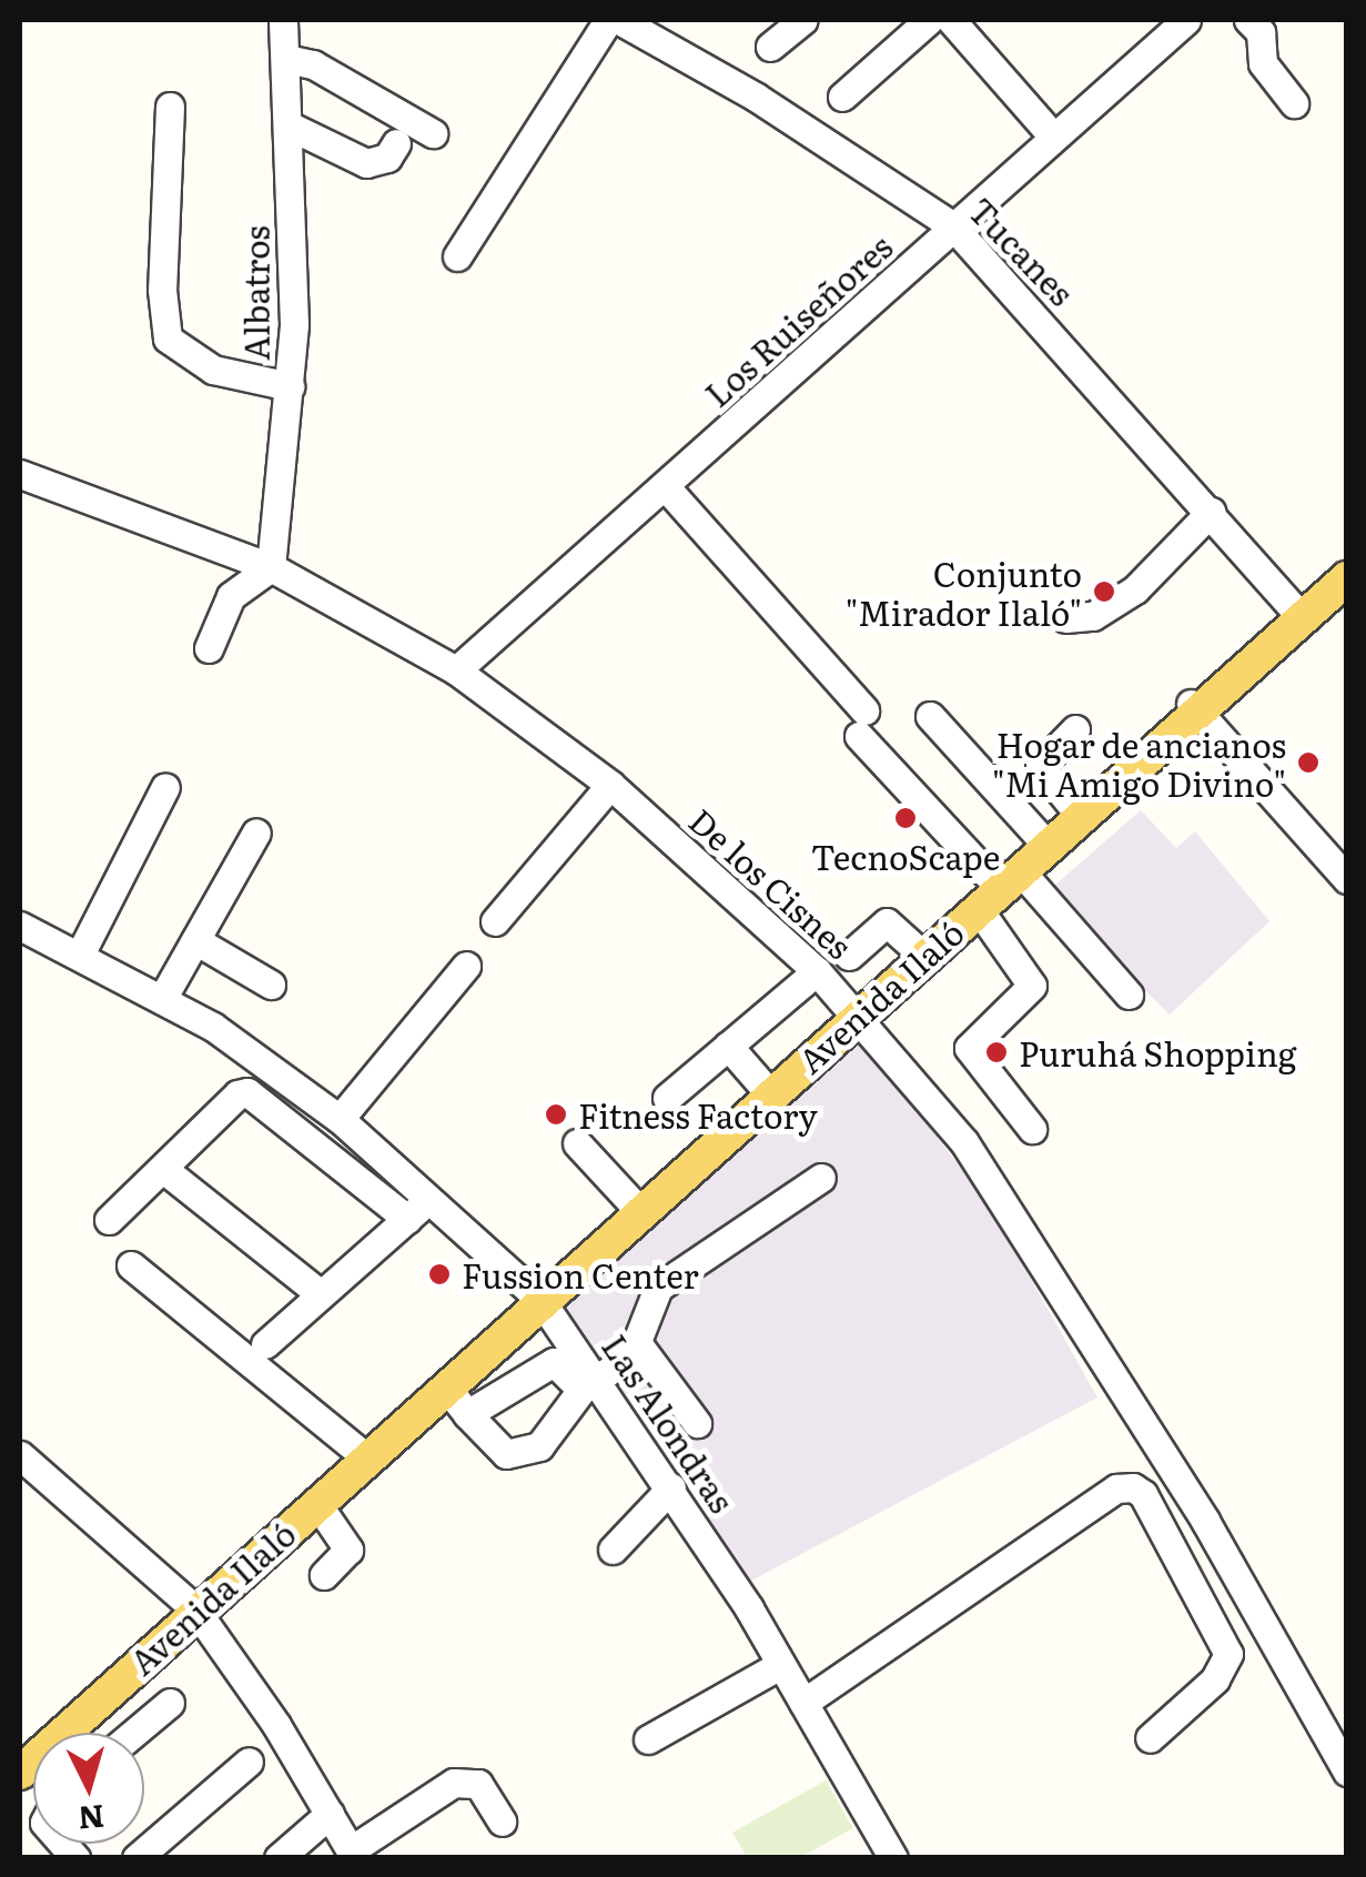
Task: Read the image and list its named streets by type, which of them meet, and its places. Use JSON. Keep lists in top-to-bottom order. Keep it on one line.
{"streets":{"main road":["Avenida Ilaló"],"street":["Tucanes","Albatros","Los Ruiseñores","De los Cisnes","Las Alondras"]},"crossings":[["Tucanes","Los Ruiseñores"],["Tucanes","Avenida Ilaló"],["Albatros","De los Cisnes"],["Los Ruiseñores","De los Cisnes"],["De los Cisnes","Avenida Ilaló"],["Avenida Ilaló","Las Alondras"]],"places":["Conjunto \"Mirador Ilaló\"","Hogar de ancianos \"Mi Amigo Divino\"","TecnoScape","Puruhá Shopping","Fitness Factory","Fussion Center"],"north":"bottom"}
